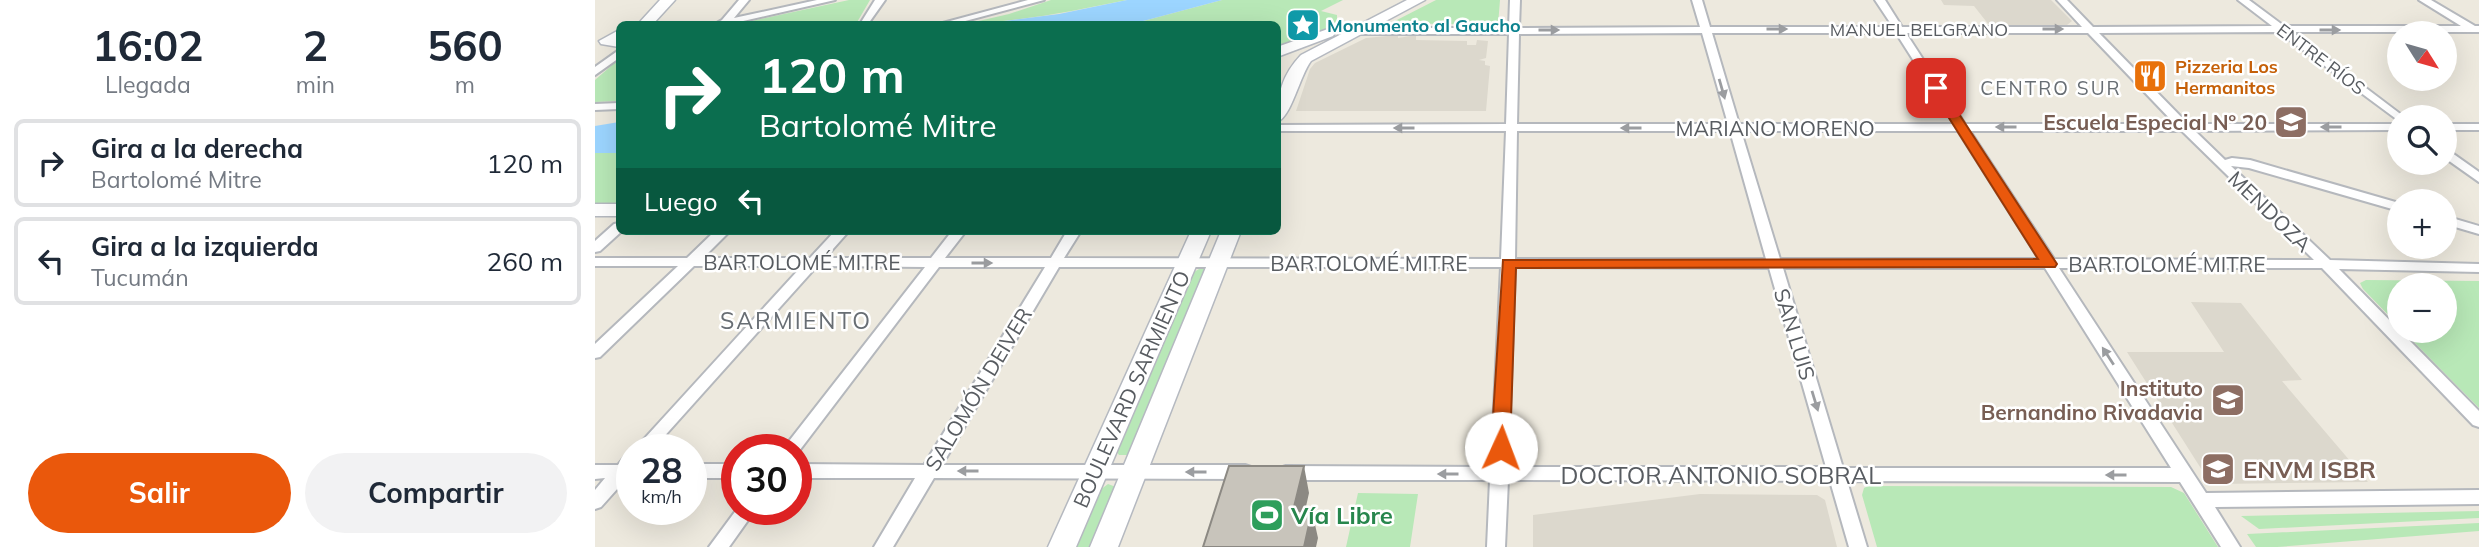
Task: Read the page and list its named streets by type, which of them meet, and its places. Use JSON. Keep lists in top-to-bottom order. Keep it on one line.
{"streets":{"main road":["BOULEVARD SARMIENTO"],"street":["MANUEL BELGRANO","ENTRE RÍOS","MARIANO MORENO","MENDOZA","BARTOLOMÉ MITRE","SAN LUIS","SALOMÓN DEIVER","DOCTOR ANTONIO SOBRAL"]},"crossings":[["MANUEL BELGRANO","ENTRE RÍOS"],["MANUEL BELGRANO","MENDOZA"],["MANUEL BELGRANO","SAN LUIS"],["MARIANO MORENO","MENDOZA"],["MARIANO MORENO","SAN LUIS"],["MENDOZA","BARTOLOMÉ MITRE"],["BARTOLOMÉ MITRE","SAN LUIS"],["BARTOLOMÉ MITRE","SALOMÓN DEIVER"],["BARTOLOMÉ MITRE","BOULEVARD SARMIENTO"],["SAN LUIS","DOCTOR ANTONIO SOBRAL"],["SALOMÓN DEIVER","DOCTOR ANTONIO SOBRAL"],["BOULEVARD SARMIENTO","DOCTOR ANTONIO SOBRAL"]],"one_way":["MANUEL BELGRANO","MARIANO MORENO","SAN LUIS","DOCTOR ANTONIO SOBRAL"],"districts":["CENTRO SUR","SARMIENTO"],"places":{"place":["Monumento al Gaucho"],"restaurant":["Pizzeria Los Hermanitos"],"school or university":["Escuela Especial Nº 20","Instituto Bernandino Rivadavia","ENVM ISBR"],"sports":["Vía Libre"]},"north":"bottom right","page":{"eta":["16:02","Llegada","2","min","560","m"],"map_buttons":["+","−"],"turn":["120 m","Bartolomé Mitre"],"list":[{"name":"Gira a la derecha","note":"Bartolomé Mitre","value":"120 m"},{"name":"Gira a la izquierda","note":"Tucumán","value":"260 m"}],"then":"Luego","speed":"28 km/h","limit":"30","buttons":["Salir","Compartir"]}}
